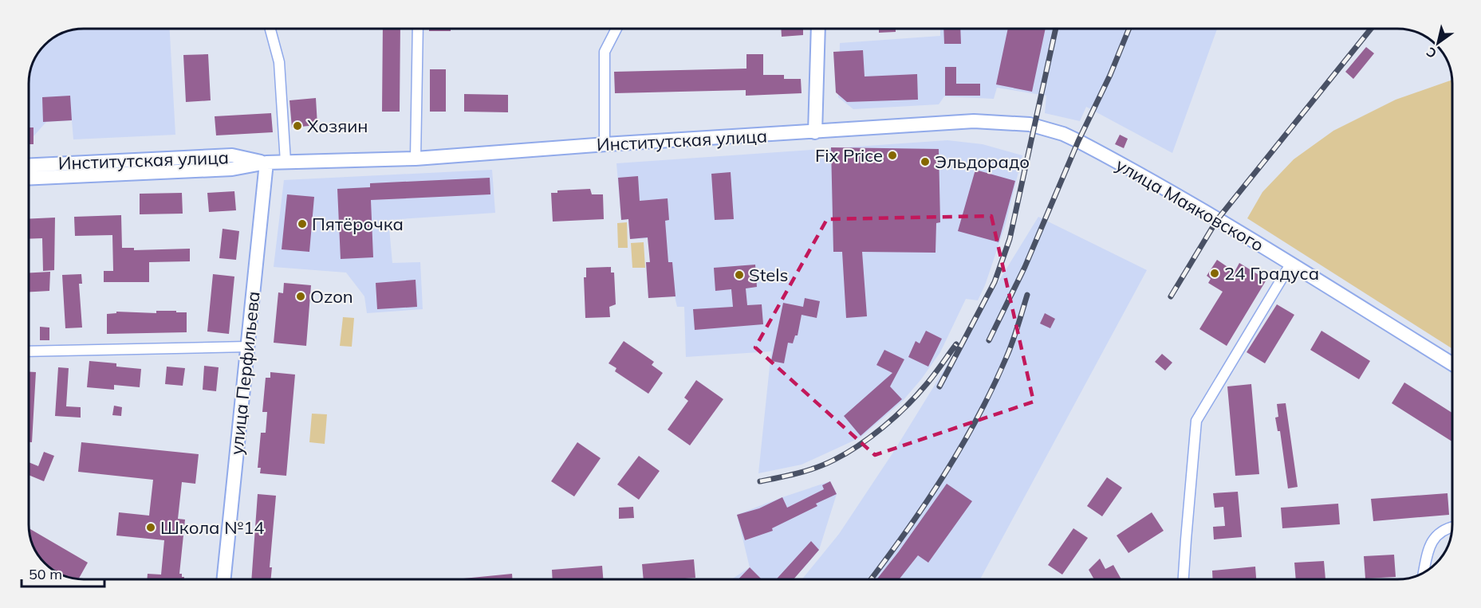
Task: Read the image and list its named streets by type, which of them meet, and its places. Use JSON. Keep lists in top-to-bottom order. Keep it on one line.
{"streets":{"main road":["Институтская улица","улица Маяковского","улица Перфильева"]},"crossings":[["Институтская улица","улица Маяковского"],["Институтская улица","улица Перфильева"]],"places":["Хозяин","Fix Price","Эльдорадо","Пятёрочка","24 Градуса","Stels","Ozon","Школа №14"],"scale_bar":"50 m","north":"bottom left"}
